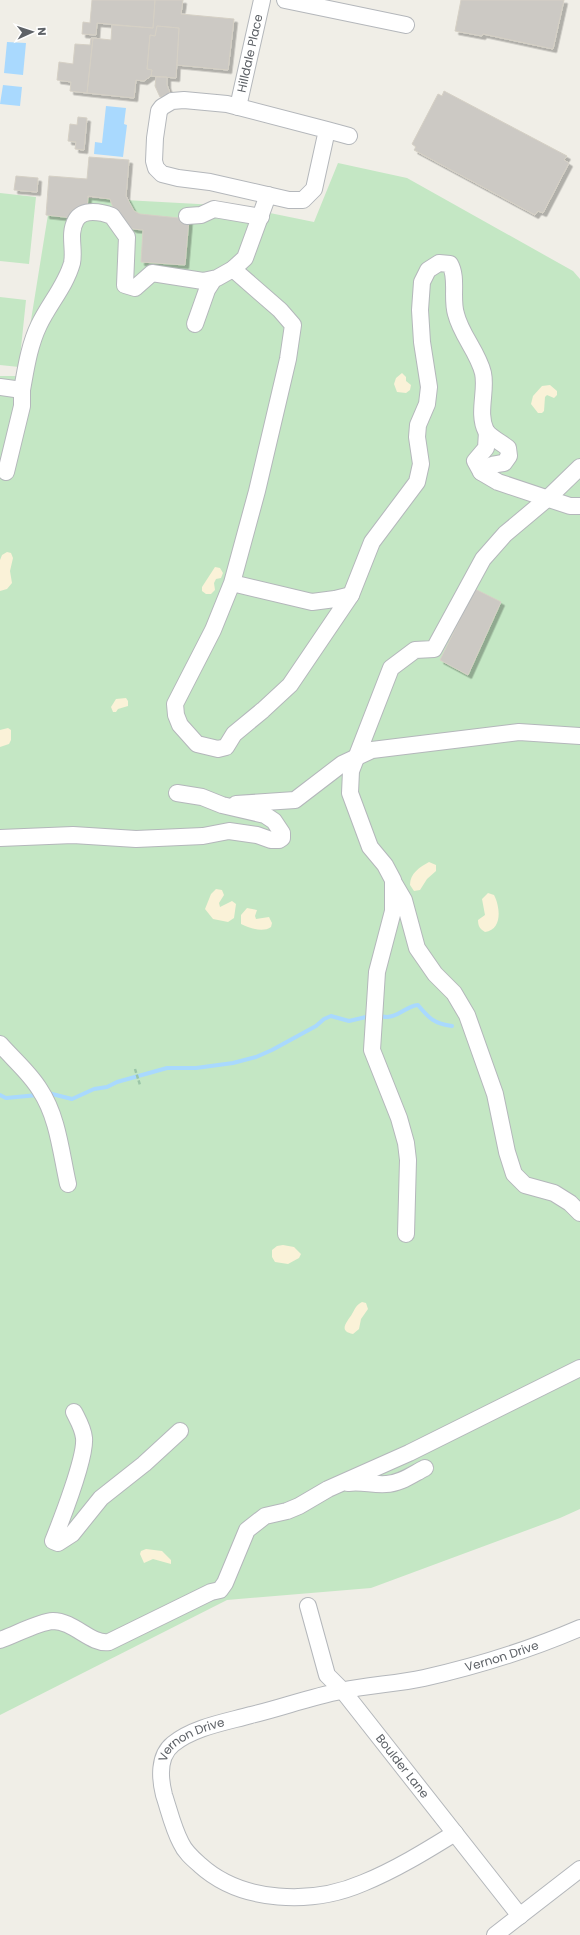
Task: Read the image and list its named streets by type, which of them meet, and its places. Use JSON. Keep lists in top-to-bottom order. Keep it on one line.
{"streets":{"street":["Hilldale Place","Vernon Drive","Boulder Lane"]},"crossings":[["Vernon Drive","Boulder Lane"]],"north":"right"}
